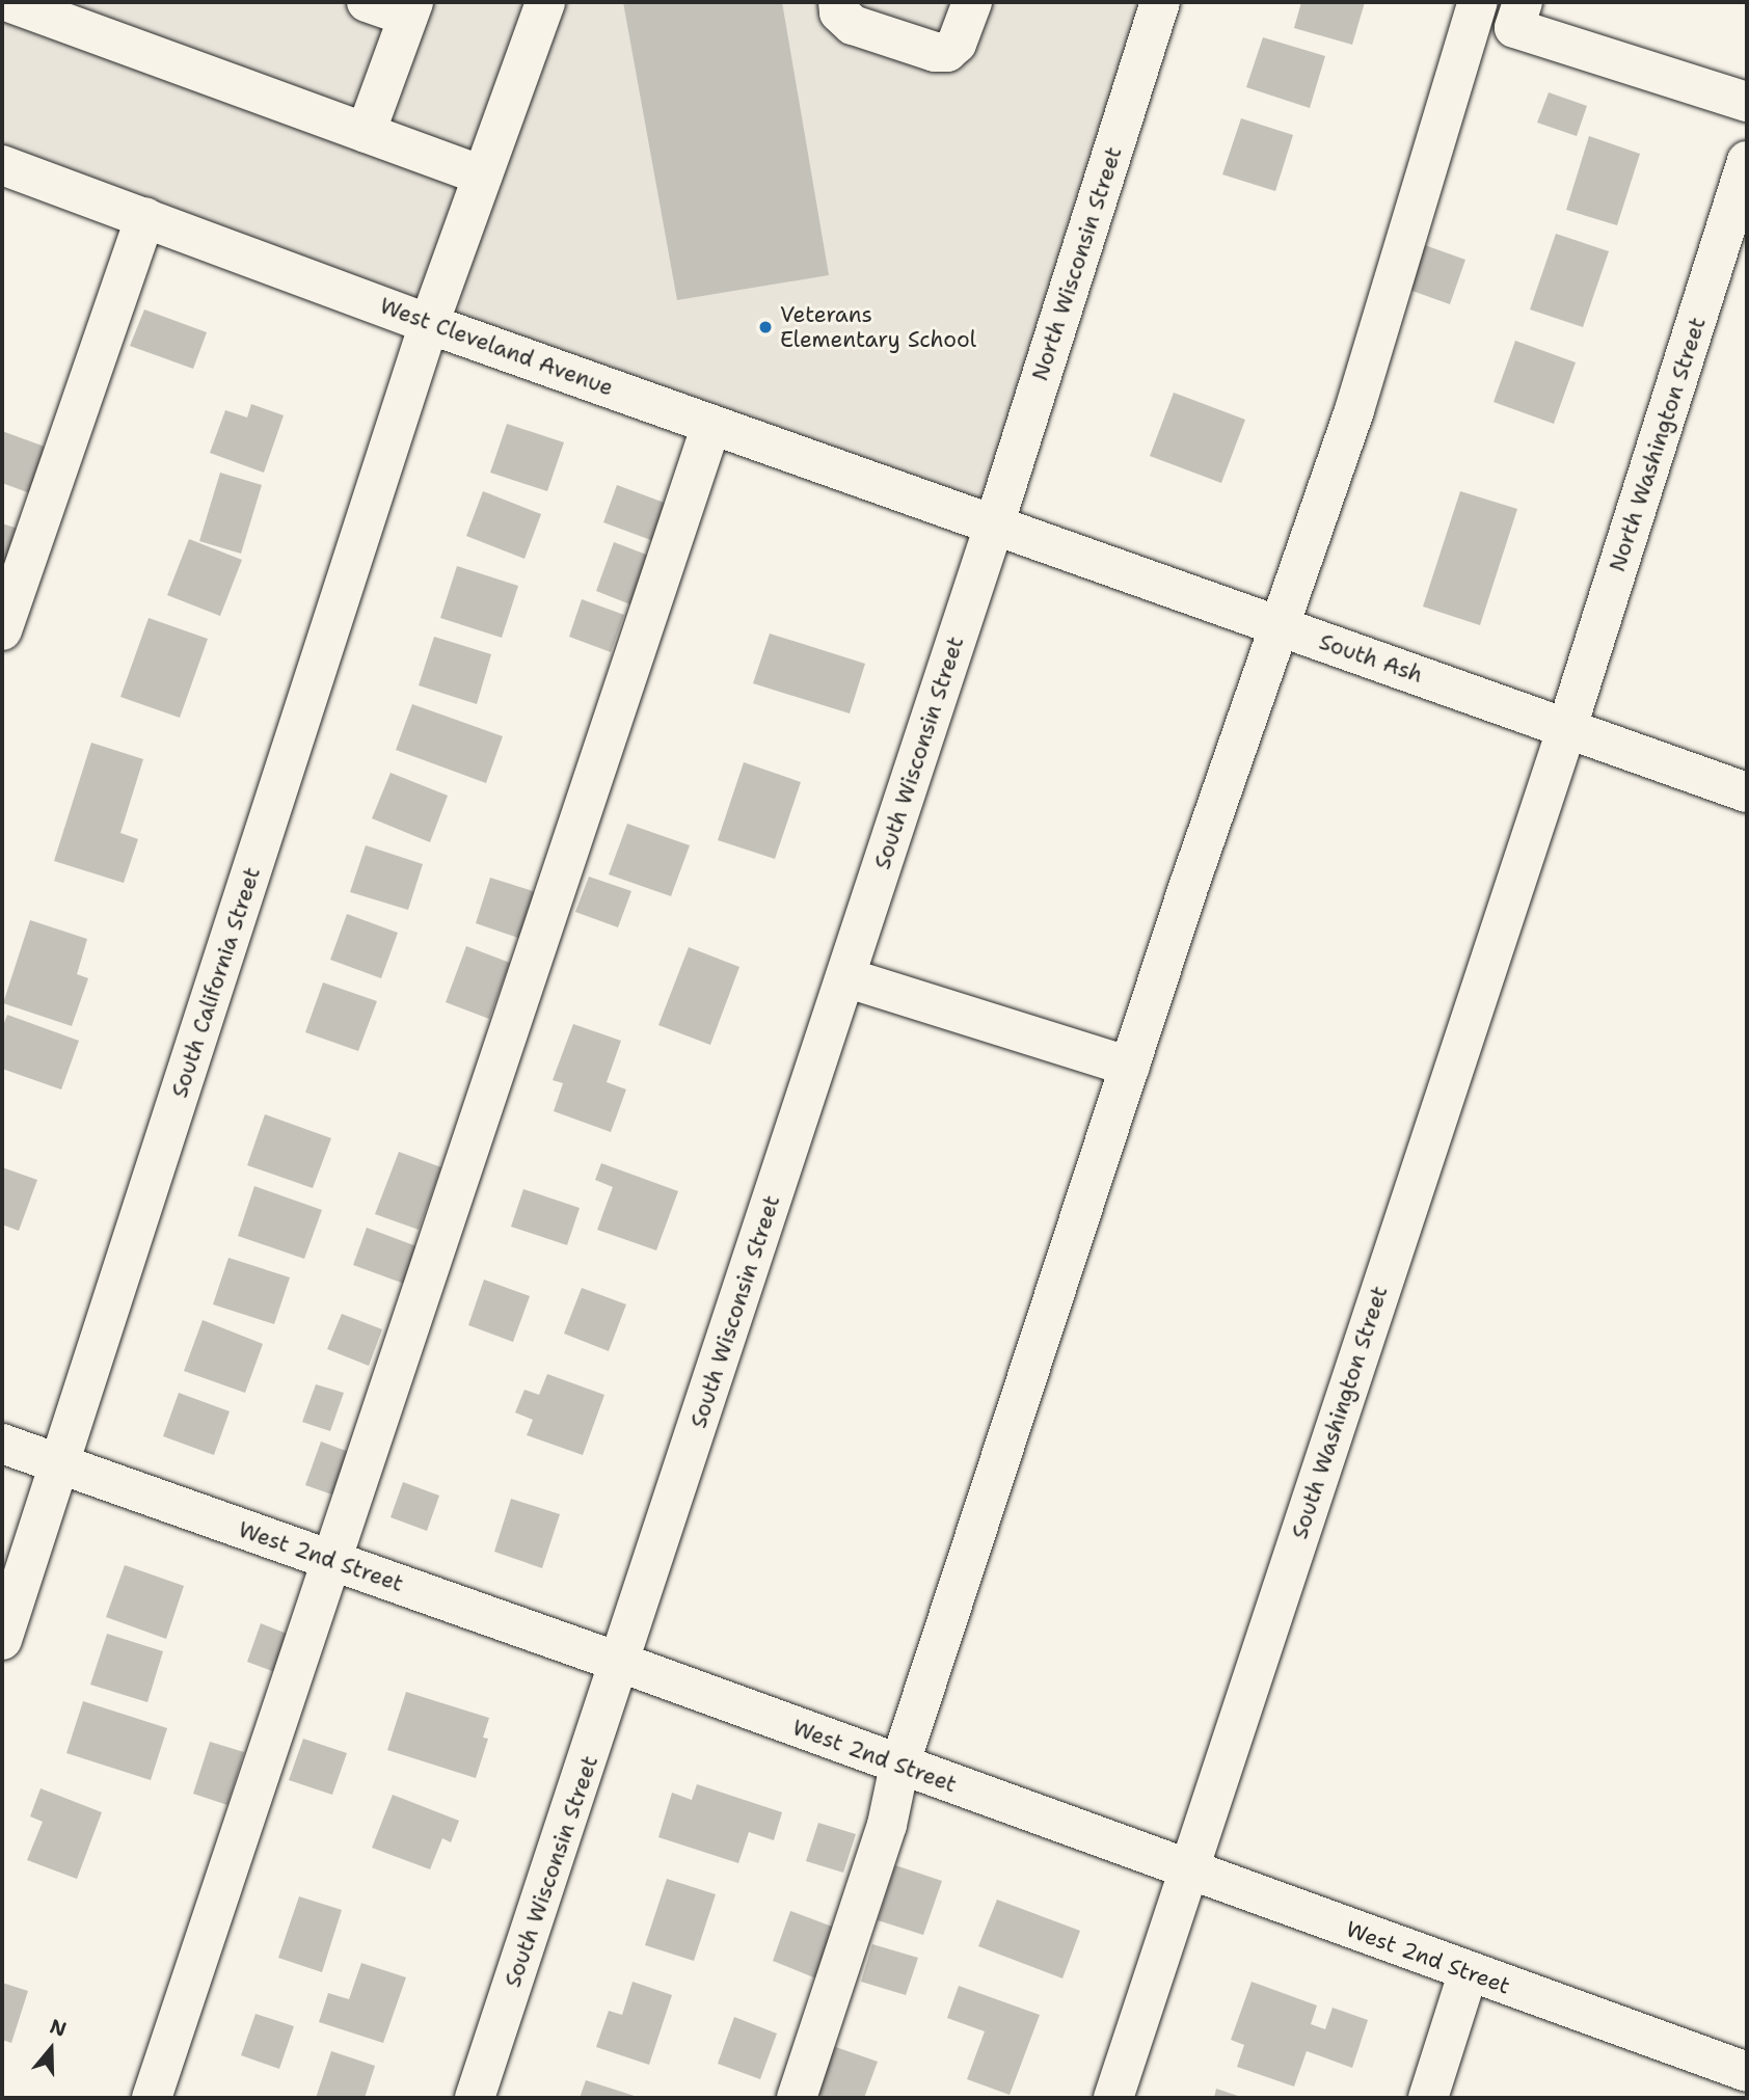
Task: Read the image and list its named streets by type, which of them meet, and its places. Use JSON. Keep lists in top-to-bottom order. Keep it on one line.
{"streets":{"street":["North Wisconsin Street","West Cleveland Avenue","North Washington Street","South Ash","South Wisconsin Street","South California Street","South Washington Street","West 2nd Street"]},"crossings":[["North Wisconsin Street","West Cleveland Avenue"],["North Wisconsin Street","South Ash"],["North Wisconsin Street","South Wisconsin Street"],["West Cleveland Avenue","South Ash"],["West Cleveland Avenue","South Wisconsin Street"],["West Cleveland Avenue","South California Street"],["North Washington Street","South Ash"],["North Washington Street","South Washington Street"],["South Ash","South Wisconsin Street"],["South Ash","South Washington Street"],["South Wisconsin Street","West 2nd Street"],["South California Street","West 2nd Street"],["South Washington Street","West 2nd Street"]],"places":["Veterans Elementary School"],"north":"top"}
